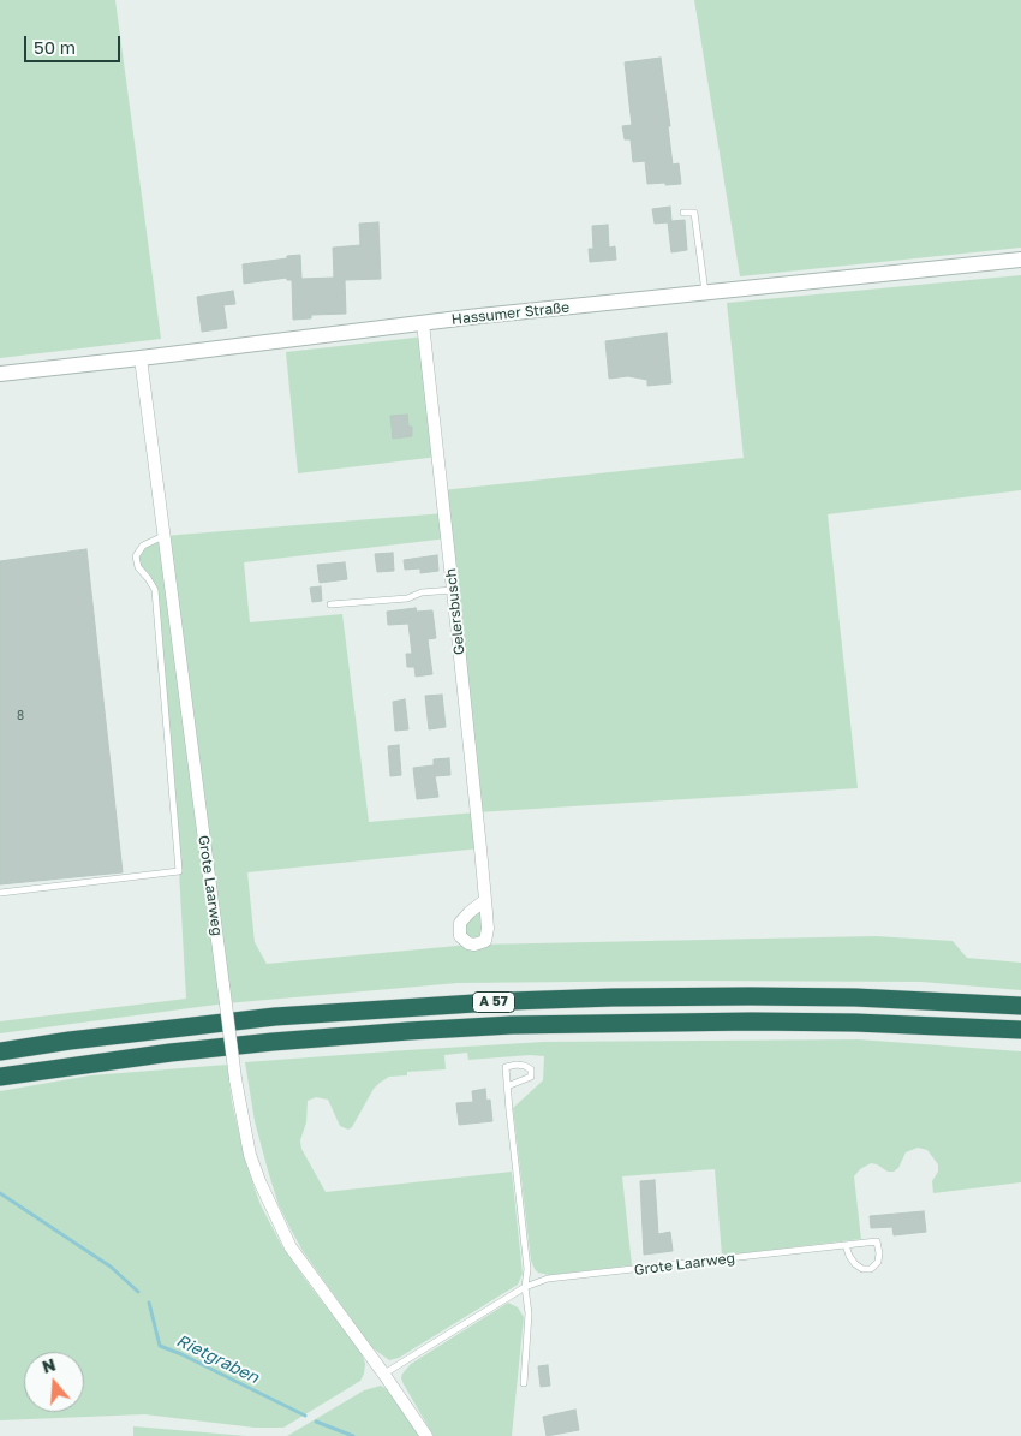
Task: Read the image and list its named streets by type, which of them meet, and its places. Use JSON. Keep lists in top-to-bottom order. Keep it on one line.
{"streets":{"highway":["A 57"],"street":["Hassumer Straße","Gelersbusch","Grote Laarweg"]},"crossings":[["Hassumer Straße","Gelersbusch"],["Hassumer Straße","Grote Laarweg"]],"water":["Rietgraben"],"house_numbers":["8"],"scale_bar":"50 m","north":"top"}
